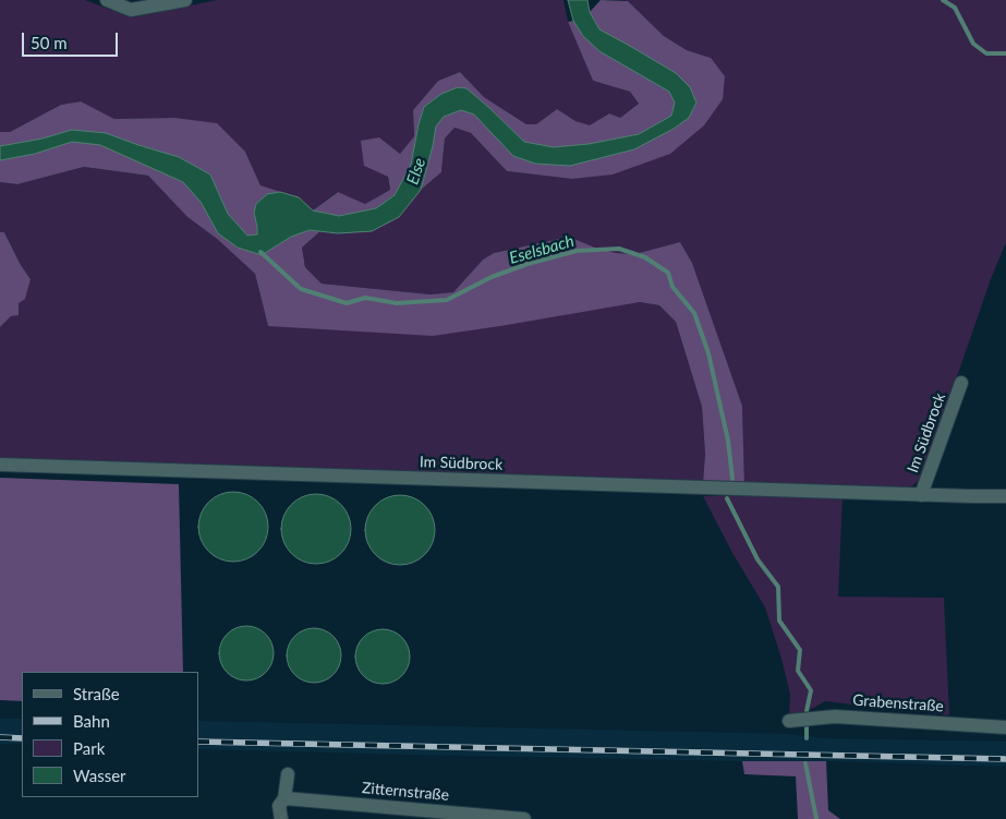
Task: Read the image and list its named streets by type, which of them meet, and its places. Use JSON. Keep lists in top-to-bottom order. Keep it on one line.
{"streets":{"street":["Im Südbrock","Grabenstraße","Zitternstraße"]},"water":["Else","Eselsbach"],"legend":["Straße","Bahn","Park","Wasser"],"scale_bar":"50 m"}
